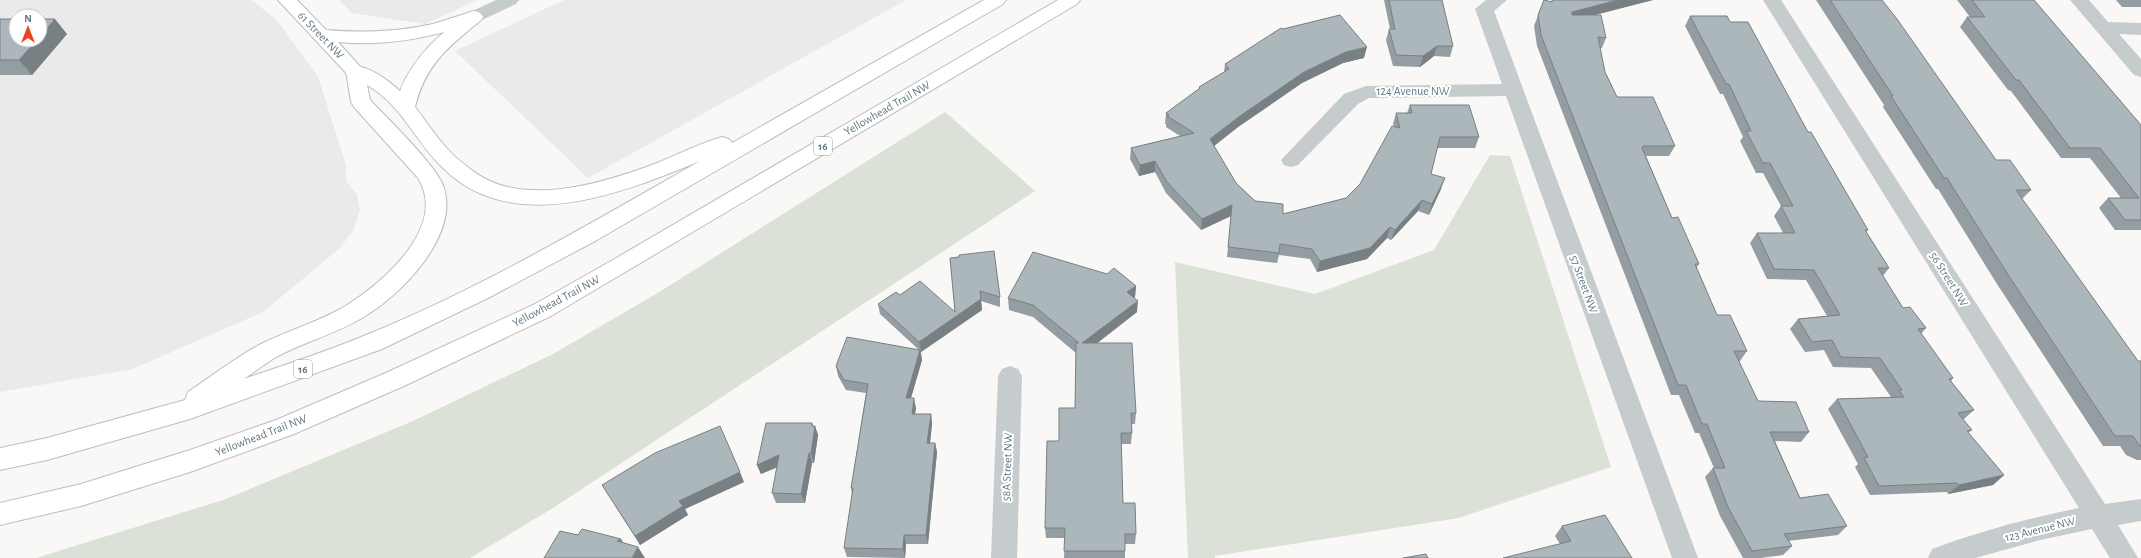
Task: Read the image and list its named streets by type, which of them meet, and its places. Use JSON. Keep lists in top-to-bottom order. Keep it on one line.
{"streets":{"main road":["61 Street NW","Yellowhead Trail NW","16"],"street":["124 Avenue NW","56 Street NW","57 Street NW","58A Street NW","123 Avenue NW"]},"crossings":[["61 Street NW","16"],["124 Avenue NW","57 Street NW"],["56 Street NW","123 Avenue NW"]],"north":"top"}
